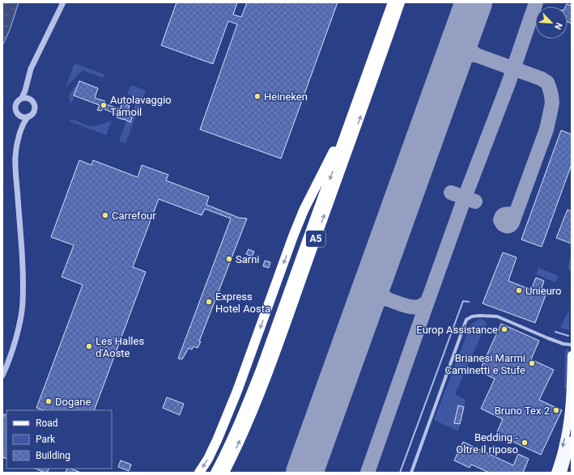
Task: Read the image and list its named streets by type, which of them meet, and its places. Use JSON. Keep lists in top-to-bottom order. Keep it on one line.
{"streets":{"highway":["A5"]},"places":["Heineken","Autolavaggio Tamoil","Carrefour","Sarni","Unieuro","Express Hotel Aosta","Europ Assistance","Les Halles d'Aoste","Brianesi Marmi Caminetti e Stufe","Dogane","Bruno Tex 2","Bedding - Oltre il riposo"],"legend":["Road","Park","Building"],"north":"bottom right"}
